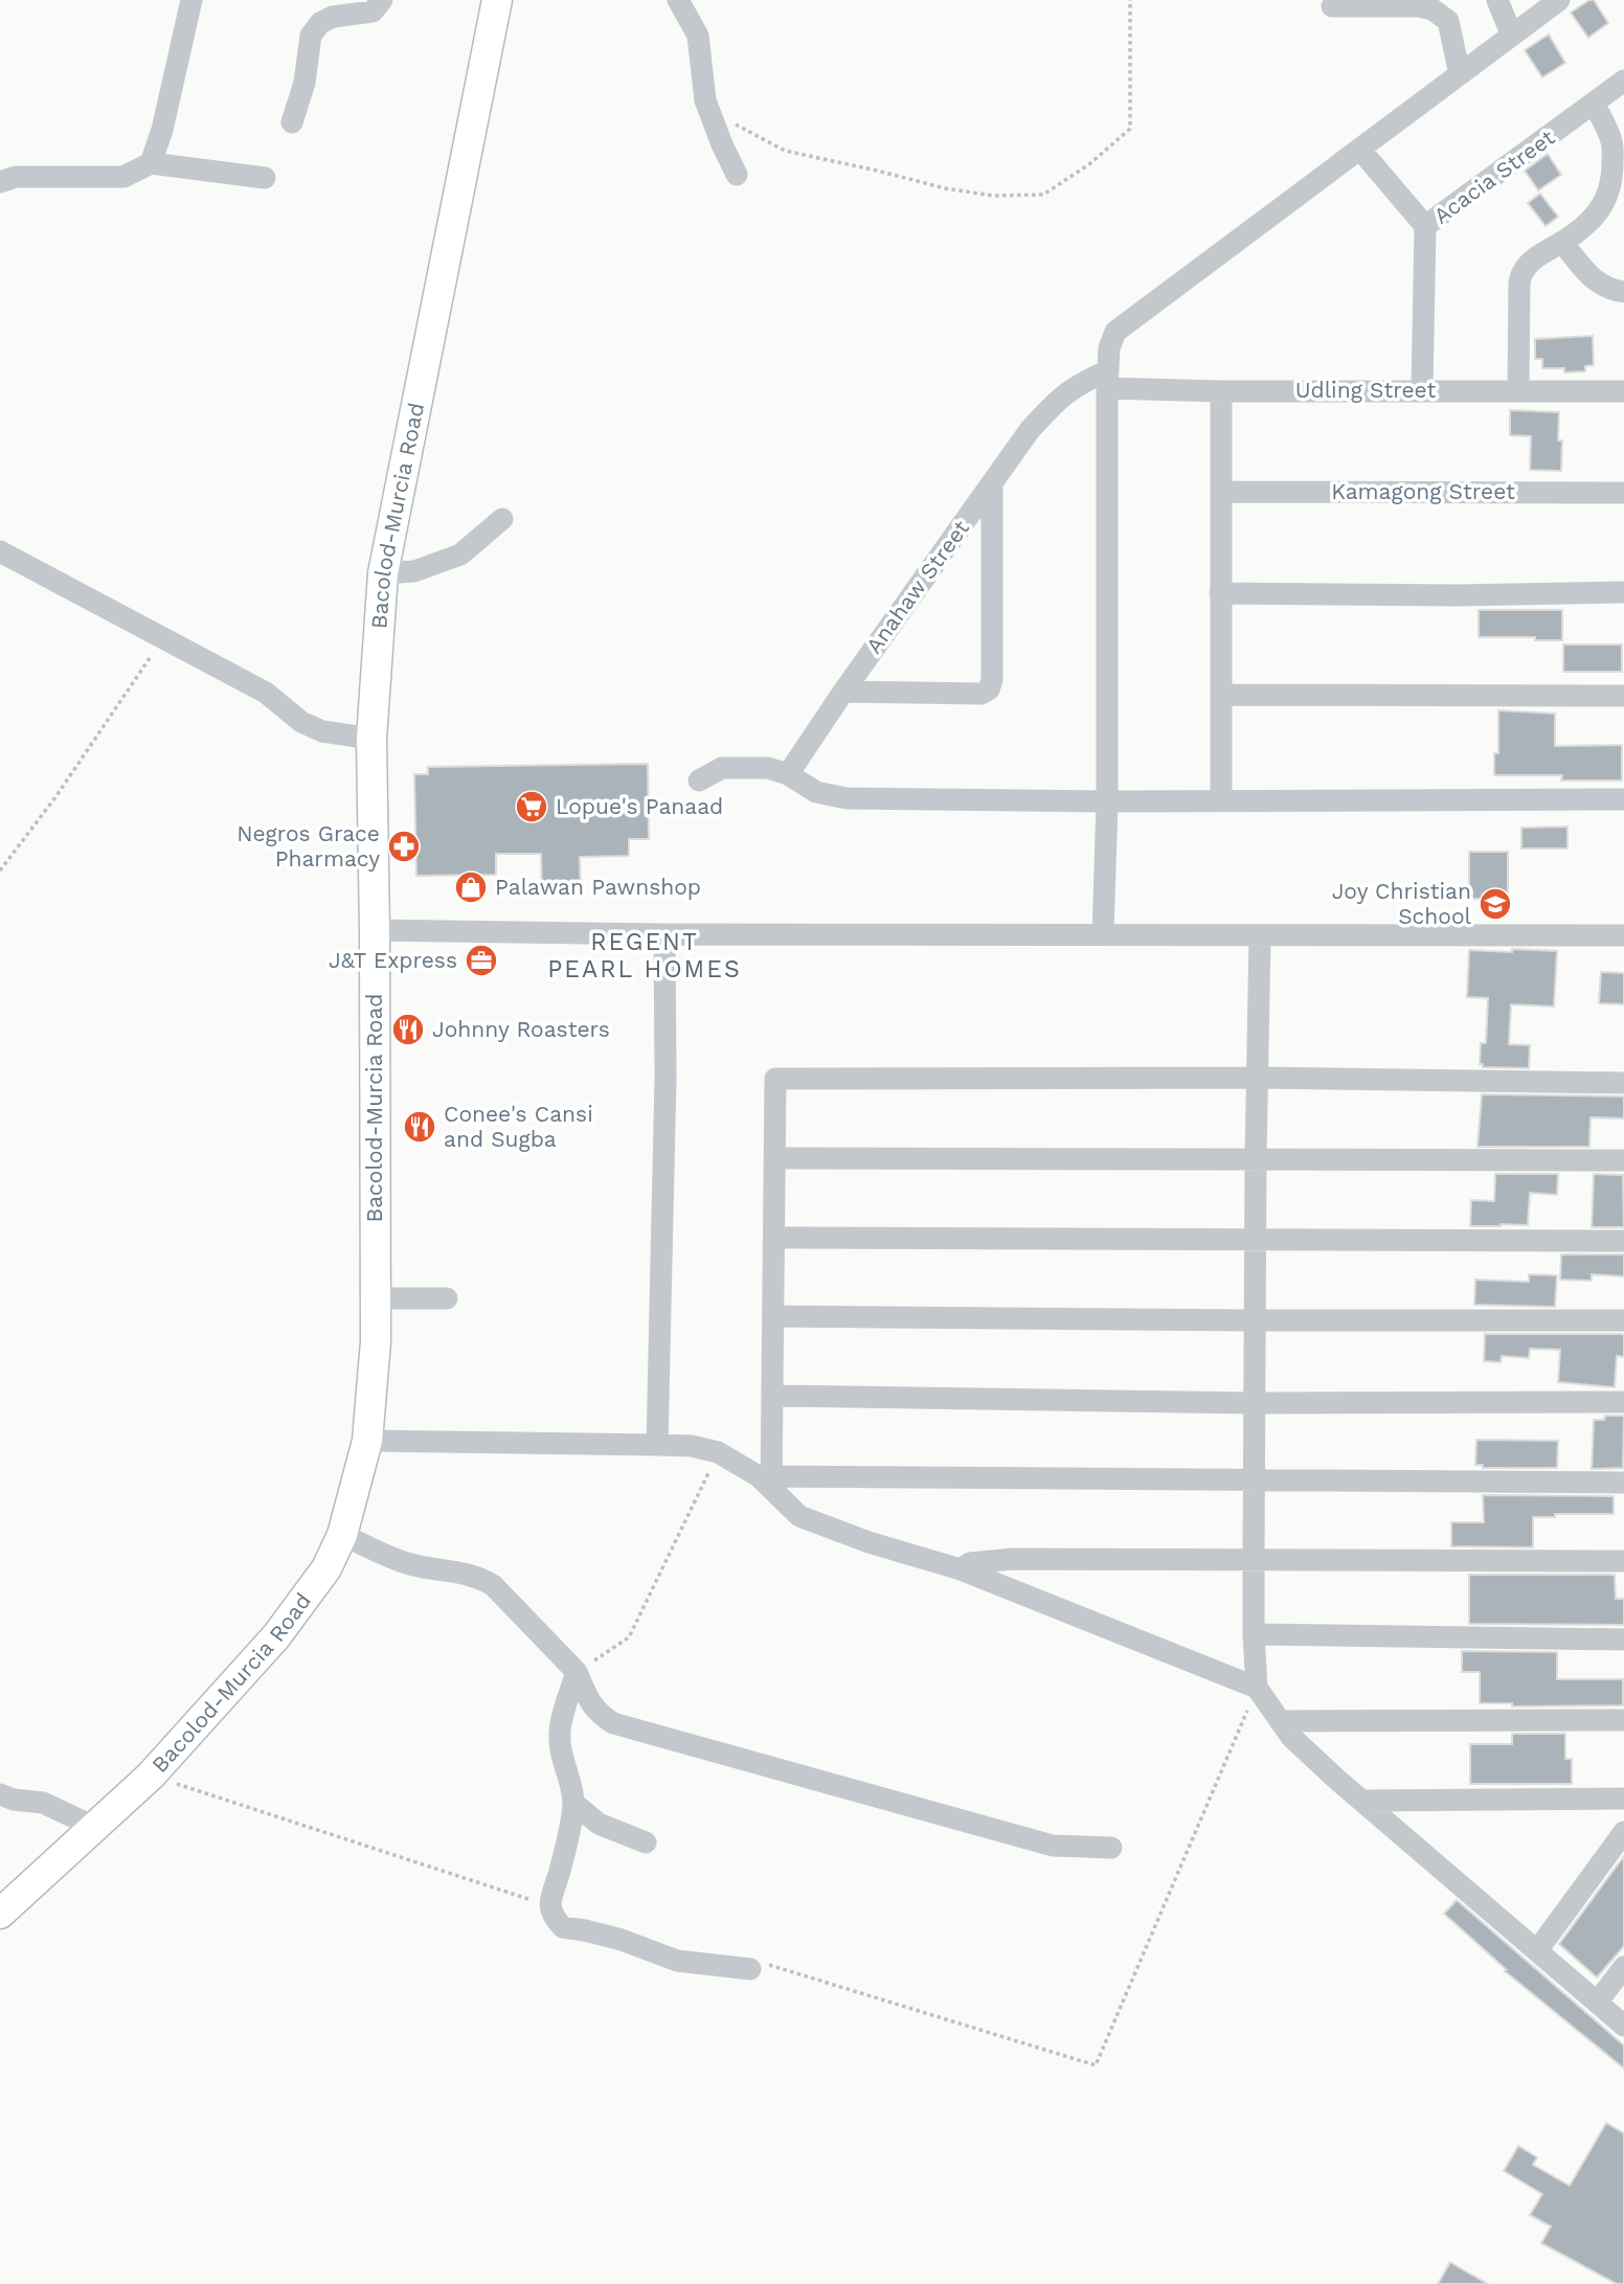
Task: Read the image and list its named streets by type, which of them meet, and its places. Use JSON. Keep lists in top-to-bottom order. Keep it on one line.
{"streets":{"main road":["Bacolod-Murcia Road"],"street":["Acacia Street","Udling Street","Kamagong Street","Anahaw Street"]},"crossings":[["Acacia Street","Udling Street"],["Udling Street","Anahaw Street"]],"districts":["REGENT PEARL HOMES"],"places":{"supermarket":["Lopue's Panaad"],"pharmacy":["Negros Grace Pharmacy"],"shop":["Palawan Pawnshop"],"school or university":["Joy Christian School"],"office":["J&T Express"],"restaurant":["Johnny Roasters","Conee's Cansi and Sugba"]}}
